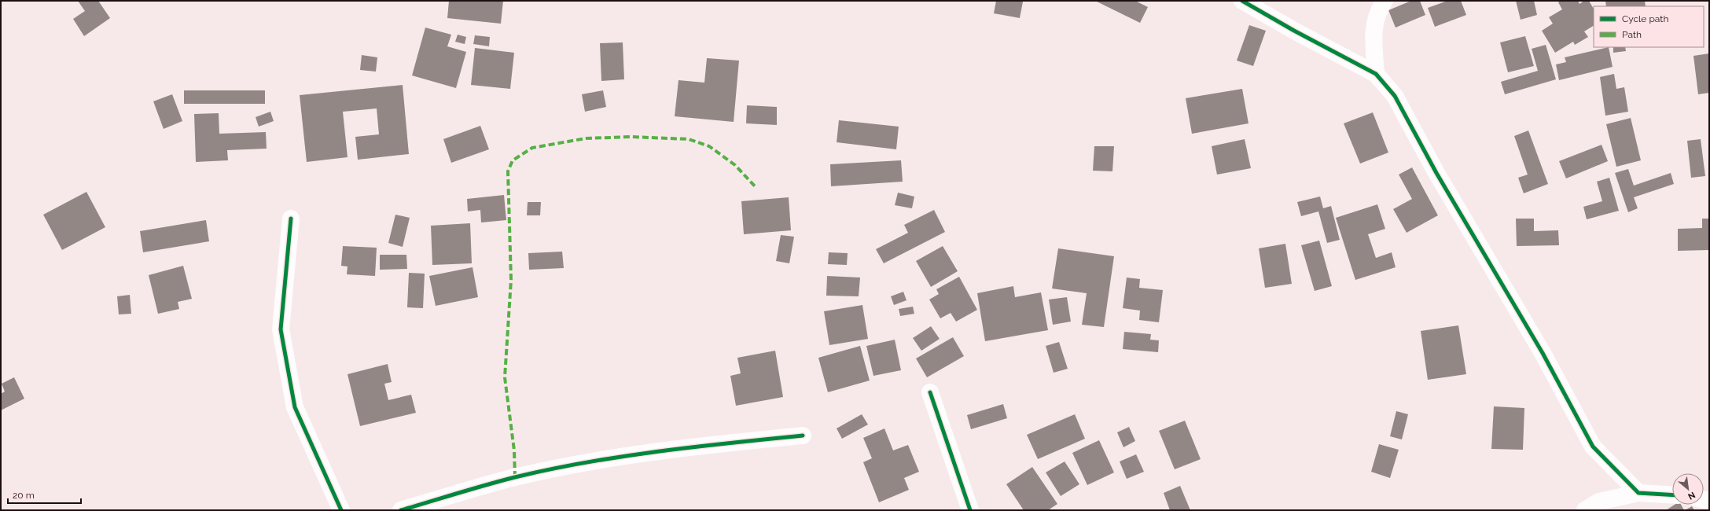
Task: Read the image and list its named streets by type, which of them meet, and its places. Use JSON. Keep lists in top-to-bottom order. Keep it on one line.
{"legend":["Cycle path","Path"],"scale_bar":"20 m","north":"bottom right"}
